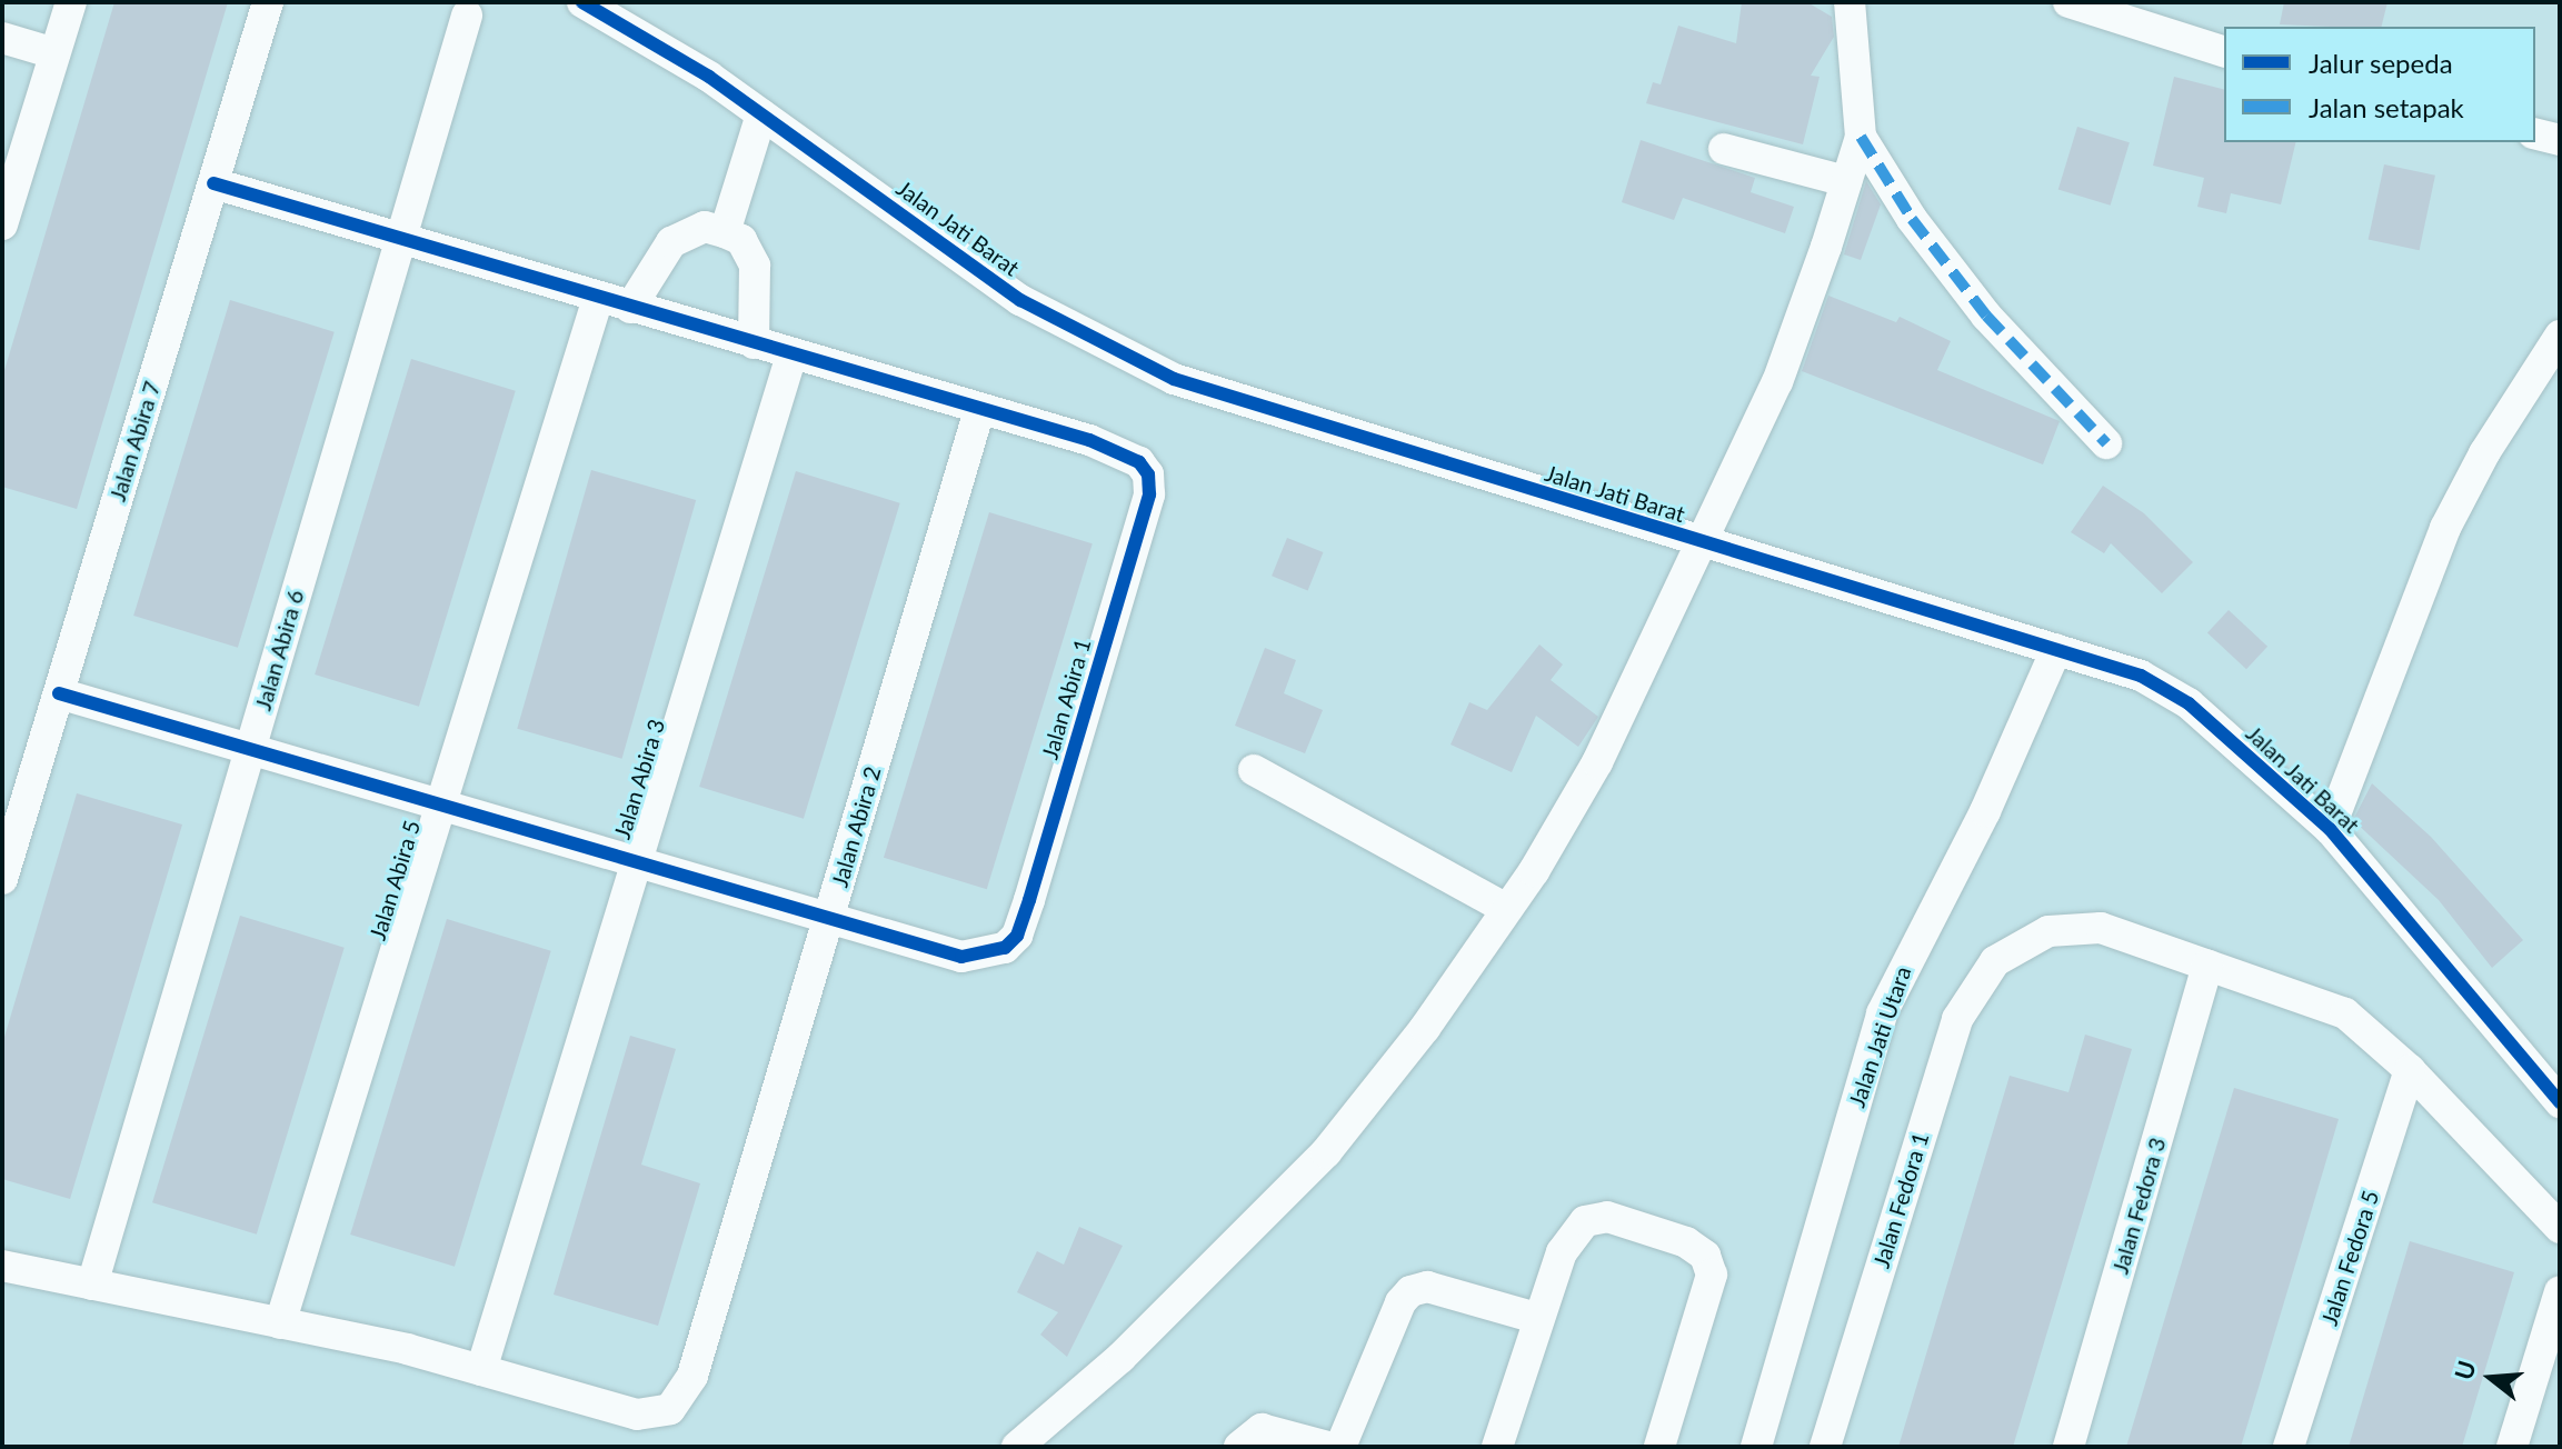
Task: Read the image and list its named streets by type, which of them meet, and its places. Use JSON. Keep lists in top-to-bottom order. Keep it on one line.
{"streets":{"street":["Jalan Jati Barat","Jalan Abira 7","Jalan Abira 6","Jalan Abira 1","Jalan Abira 3","Jalan Abira 2","Jalan Abira 5","Jalan Jati Utara","Jalan Fedora 1","Jalan Fedora 3","Jalan Fedora 5"]},"crossings":[["Jalan Jati Barat","Jalan Jati Utara"],["Jalan Abira 1","Jalan Abira 2"],["Jalan Abira 3","Jalan Abira 2"],["Jalan Fedora 1","Jalan Fedora 3"]],"legend":["Jalur sepeda","Jalan setapak"],"north":"left"}
